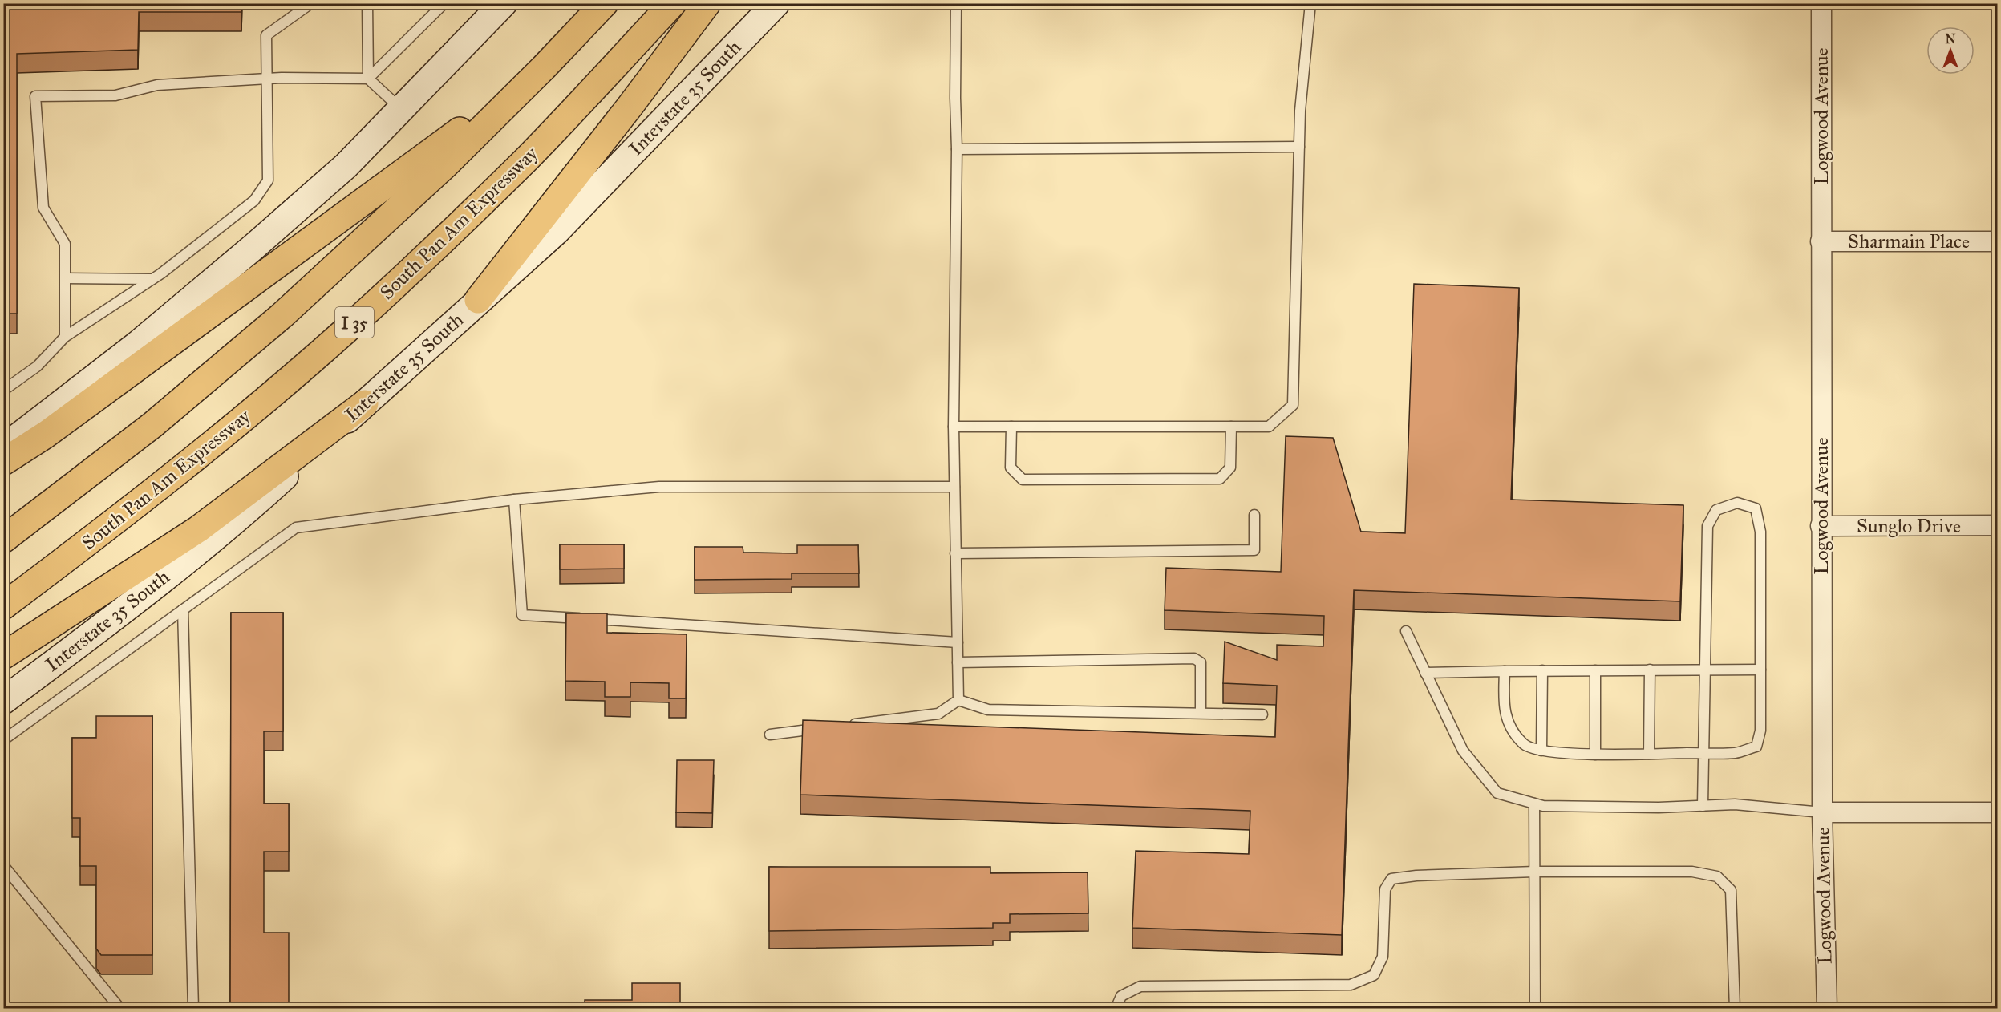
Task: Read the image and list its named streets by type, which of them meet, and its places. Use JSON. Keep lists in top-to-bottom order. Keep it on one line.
{"streets":{"highway":["South Pan Am Expressway","I 35"],"main road":["Interstate 35 South"],"street":["Logwood Avenue","Sharmain Place","Sunglo Drive"]},"crossings":[["Logwood Avenue","Sharmain Place"],["Logwood Avenue","Sunglo Drive"]],"north":"top"}
